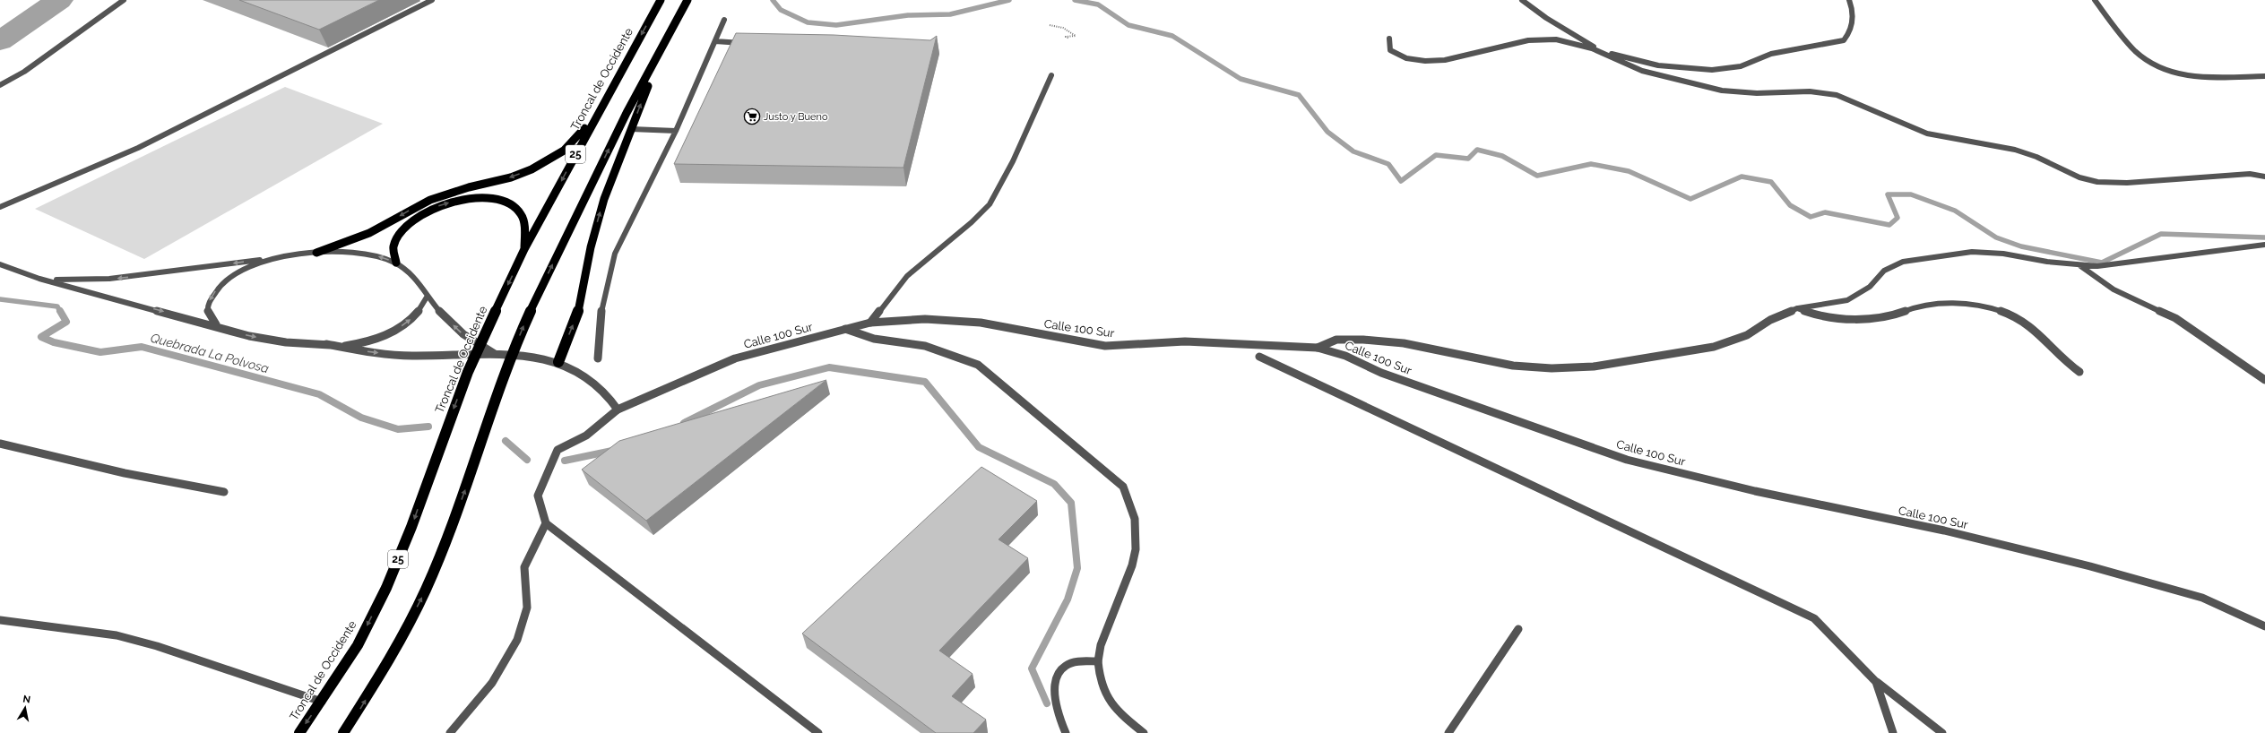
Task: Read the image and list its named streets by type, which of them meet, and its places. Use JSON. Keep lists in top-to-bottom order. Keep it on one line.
{"streets":{"highway":["Troncal de Occidente","25"],"street":["Calle 100 Sur"]},"water":["Quebrada La Polvosa"],"places":{"supermarket":["Justo y Bueno"]},"north":"top"}
